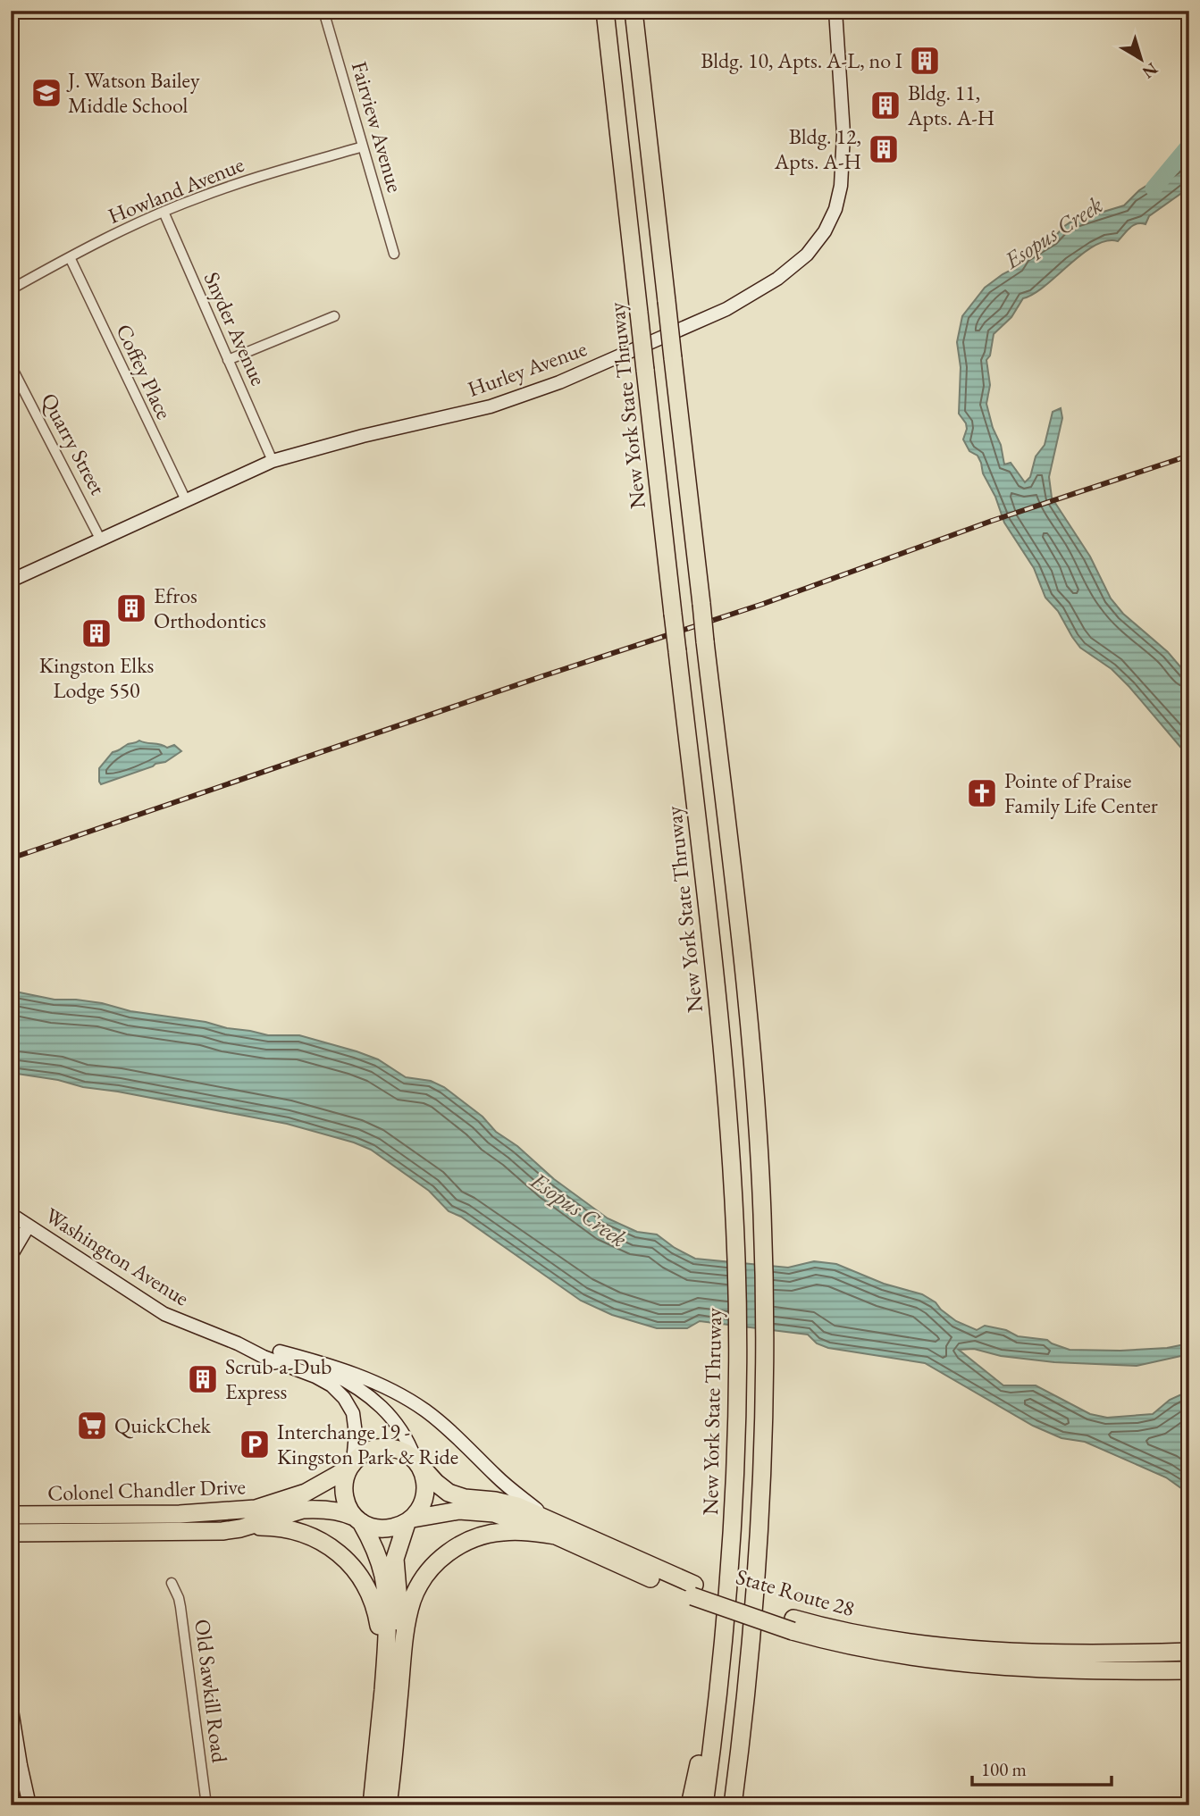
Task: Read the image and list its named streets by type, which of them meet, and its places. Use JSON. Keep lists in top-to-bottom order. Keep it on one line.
{"streets":{"highway":["New York State Thruway","Colonel Chandler Drive","State Route 28"],"street":["Fairview Avenue","Howland Avenue","Snyder Avenue","Hurley Avenue","Coffey Place","Quarry Street","Washington Avenue","Old Sawkill Road"]},"crossings":[["Fairview Avenue","Howland Avenue"],["Howland Avenue","Snyder Avenue"],["Howland Avenue","Coffey Place"],["Snyder Avenue","Hurley Avenue"],["Hurley Avenue","Coffey Place"],["Hurley Avenue","Quarry Street"],["Washington Avenue","Colonel Chandler Drive"],["Washington Avenue","State Route 28"],["Colonel Chandler Drive","State Route 28"]],"water":["Esopus Creek"],"places":{"building":["Bldg. 10, Apts. A-L, no I","Bldg. 11, Apts. A-H","Bldg. 12, Apts. A-H","Efros Orthodontics","Kingston Elks Lodge 550","Scrub-a-Dub Express"],"school or university":["J. Watson Bailey Middle School"],"church":["Pointe of Praise Family Life Center"],"supermarket":["QuickChek"],"parking":["Interchange 19 - Kingston Park & Ride"]},"scale_bar":"100 m","north":"bottom right"}
